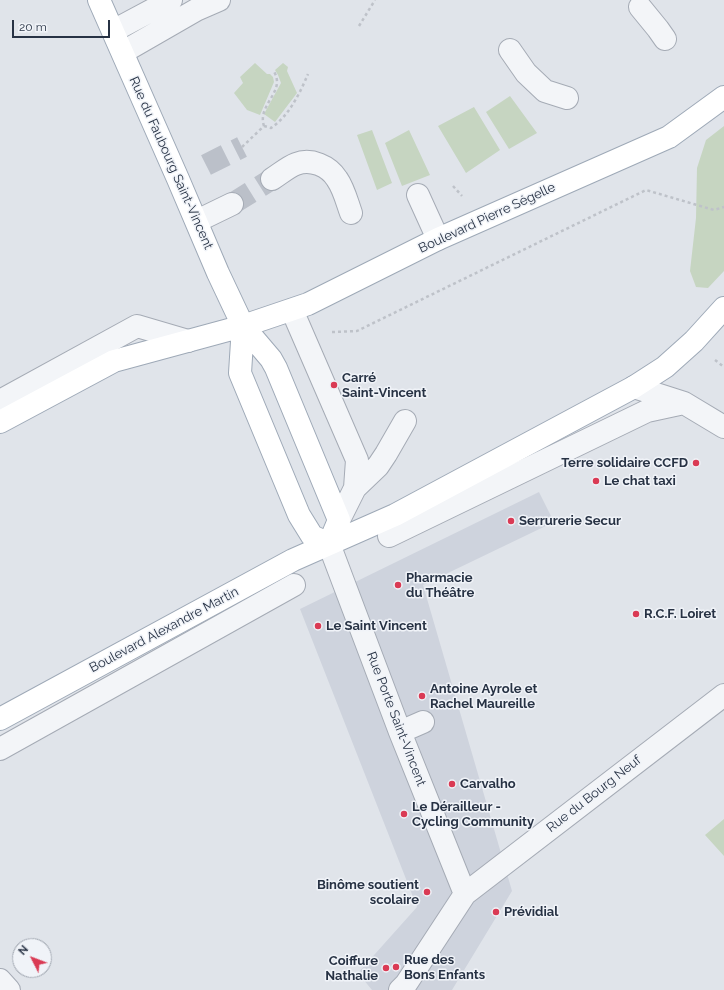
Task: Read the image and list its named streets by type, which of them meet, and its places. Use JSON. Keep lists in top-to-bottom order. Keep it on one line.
{"streets":{"main road":["Rue du Faubourg Saint-Vincent","Boulevard Pierre Ségelle","Boulevard Alexandre Martin"],"street":["Rue Porte Saint-Vincent","Rue du Bourg Neuf"]},"crossings":[["Rue du Faubourg Saint-Vincent","Boulevard Pierre Ségelle"],["Rue du Faubourg Saint-Vincent","Boulevard Alexandre Martin"],["Rue du Faubourg Saint-Vincent","Rue Porte Saint-Vincent"],["Boulevard Alexandre Martin","Rue Porte Saint-Vincent"],["Rue Porte Saint-Vincent","Rue du Bourg Neuf"]],"places":["Carré Saint-Vincent","Terre solidaire CCFD","Le chat taxi","Serrurerie Secur","Pharmacie du Théâtre","R.C.F. Loiret","Le Saint Vincent","Antoine Ayrole et Rachel Maureille","Carvalho","Le Dérailleur - Cycling Community","Binôme soutient scolaire","Prévidial","Rue des Bons Enfants","Coiffure Nathalie"],"scale_bar":"20 m","north":"top left"}
